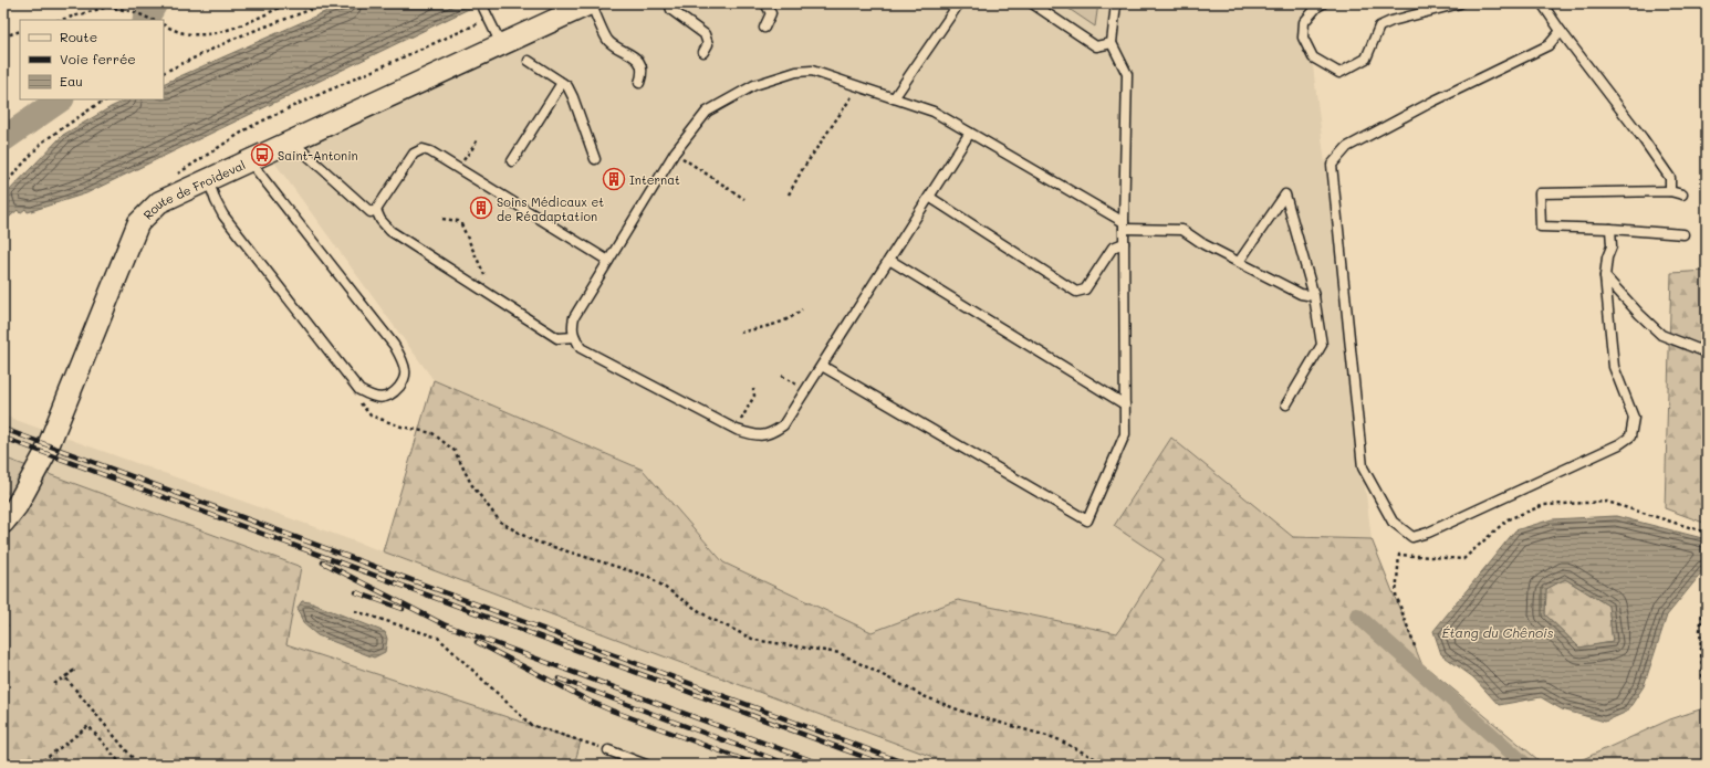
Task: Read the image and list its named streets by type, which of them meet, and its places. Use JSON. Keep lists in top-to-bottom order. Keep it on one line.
{"streets":{"street":["Route de Froideval"]},"water":["Étang du Chênois"],"places":{"bus stop":["Saint-Antonin"],"building":["Internat","Soins Médicaux et de Réadaptation"]},"legend":["Route","Voie ferrée","Eau"]}
